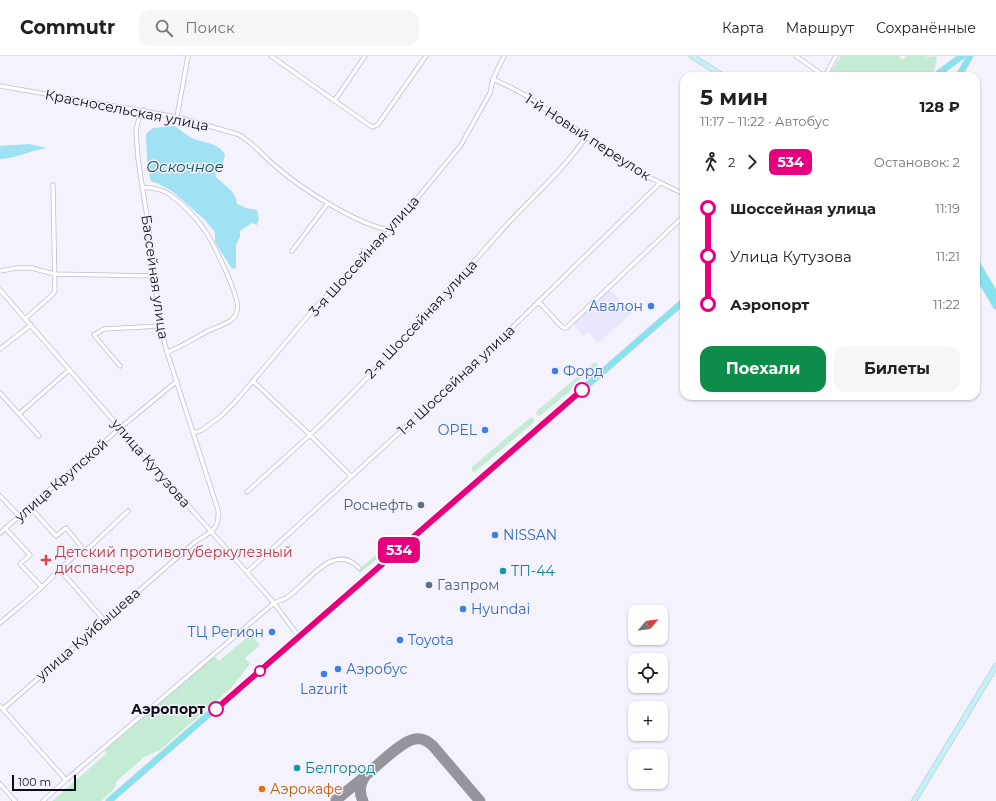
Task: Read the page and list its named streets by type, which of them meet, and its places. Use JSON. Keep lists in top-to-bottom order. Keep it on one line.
{"streets":{"street":["Красносельская улица","1-й Новый переулок","3-я Шоссейная улица","Бассейная улица","2-я Шоссейная улица","1-я Шоссейная улица","улица Кутузова","улица Крупской","улица Куйбышева"]},"crossings":[["Красносельская улица","3-я Шоссейная улица"],["Красносельская улица","Бассейная улица"],["1-й Новый переулок","3-я Шоссейная улица"],["1-й Новый переулок","2-я Шоссейная улица"],["1-й Новый переулок","1-я Шоссейная улица"],["3-я Шоссейная улица","Бассейная улица"],["Бассейная улица","улица Кутузова"],["Бассейная улица","улица Крупской"],["Бассейная улица","улица Куйбышева"],["1-я Шоссейная улица","улица Кутузова"],["улица Кутузова","улица Крупской"],["улица Кутузова","улица Куйбышева"]],"water":["Оскочное"],"places":{"other":["Авалон","Форд","OPEL","Роснефть","NISSAN","ТП-44","Газпром","Hyundai","ТЦ Регион","Toyota","Аэробус","Lazurit","Аэропорт","Белгород","Аэрокафе"],"health":["Детский противотуберкулезный диспансер"]},"lines":["bus line 534"],"scale_bar":"100 m","north":"top right","page":{"header":"Commutr","search":"Поиск","nav":["Карта","Маршрут","Сохранённые"],"on_map":"534","heading":["5 мин","11:17 – 11:22 · Автобус","128 ₽"],"legs":["2","534","Остановок: 2"],"list":[{"name":"Шоссейная улица","value":"11:19"},{"name":"Улица Кутузова","value":"11:21"},{"name":"Аэропорт","value":"11:22"}],"buttons":["Поехали","Билеты"],"map_buttons":["+","−"],"scale":"100 m"}}
